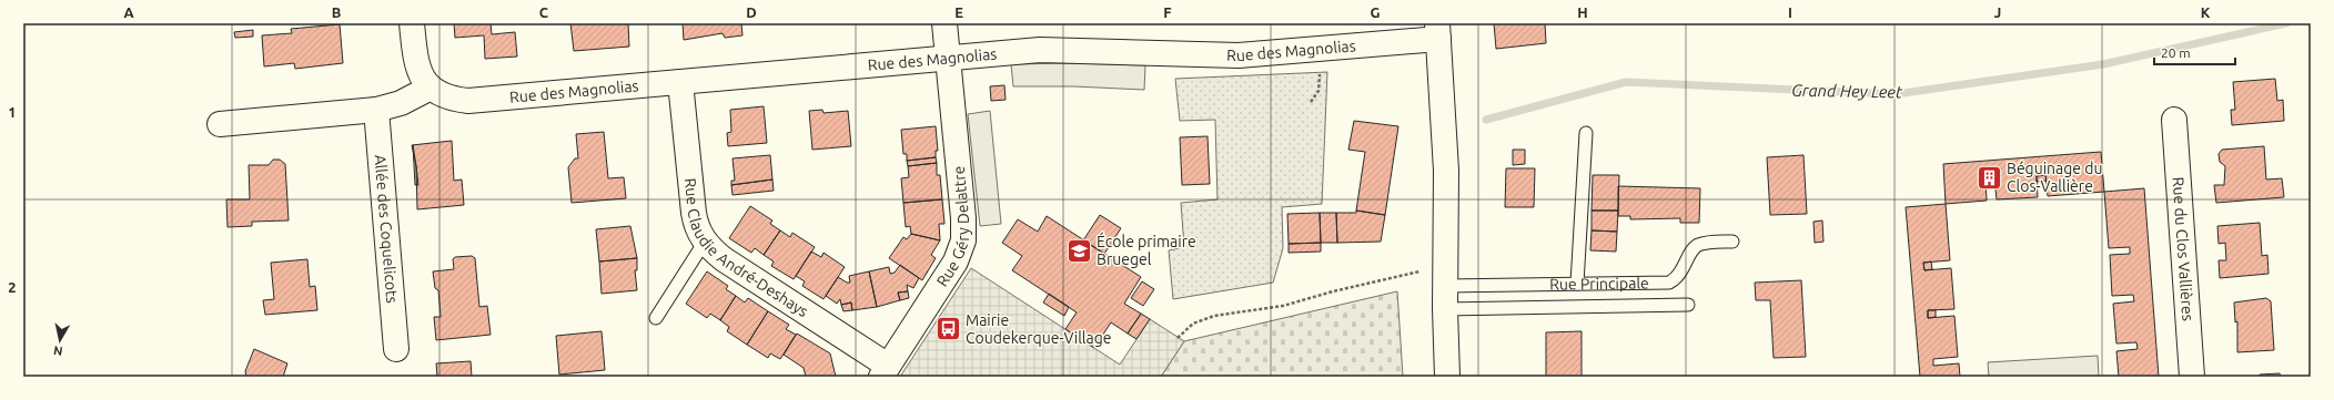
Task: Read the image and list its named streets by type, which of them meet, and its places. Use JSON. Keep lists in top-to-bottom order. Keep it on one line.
{"streets":{"street":["Rue des Magnolias","Rue Géry Delattre","Allée des Coquelicots","Rue Claudie André-Deshays","Rue du Clos Vallières"],"lane":["Rue Principale"]},"crossings":[["Rue des Magnolias","Rue Géry Delattre"],["Rue des Magnolias","Rue Claudie André-Deshays"],["Rue Géry Delattre","Rue Claudie André-Deshays"]],"water":["Grand Hey Leet"],"places":{"building":["Béguinage du Clos-Vallière"],"school or university":["École primaire Bruegel"],"bus stop":["Mairie Coudekerque-Village"]},"scale_bar":"20 m","north":"bottom","grid":{"columns":["A","B","C","D","E","F","G","H","I","J","K"],"rows":["1","2"]}}
